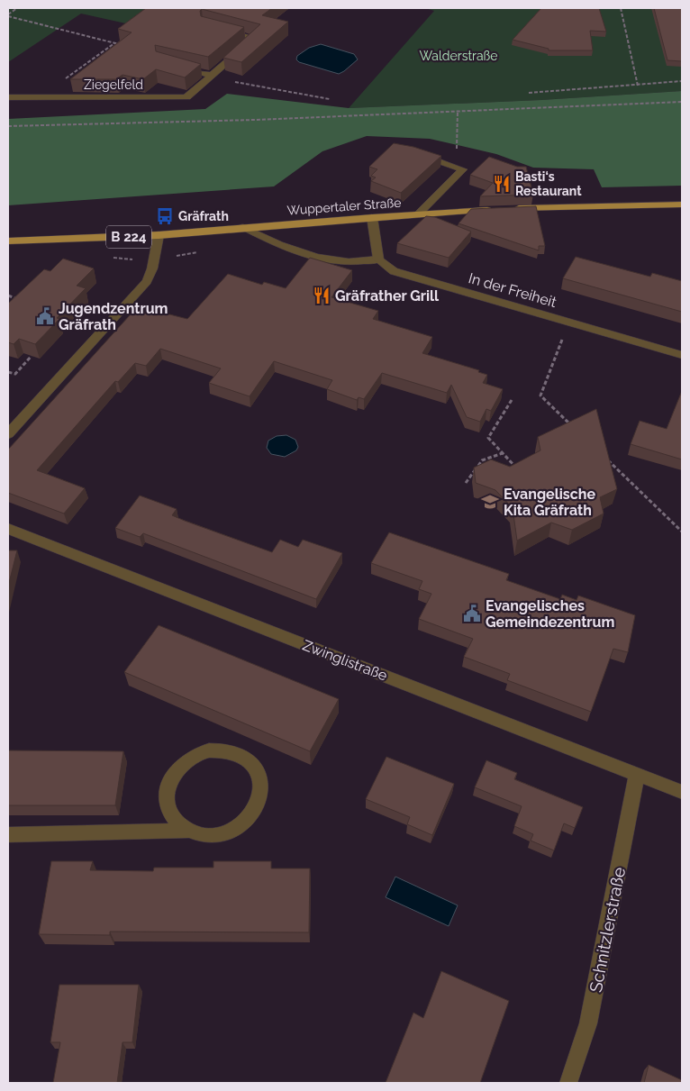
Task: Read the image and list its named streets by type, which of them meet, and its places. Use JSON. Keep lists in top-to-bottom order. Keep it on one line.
{"streets":{"main road":["Wuppertaler Straße","B 224"],"street":["Ziegelfeld","In der Freiheit","Zwinglistraße","Schnitzlerstraße"]},"crossings":[["Zwinglistraße","Schnitzlerstraße"]],"parks":["Walderstraße"],"places":{"restaurant":["Basti‘s Restaurant","Gräfrather Grill"],"bus stop":["Gräfrath"],"public building":["Jugendzentrum Gräfrath","Evangelisches Gemeindezentrum"],"school or university":["Evangelische Kita Gräfrath"]}}
